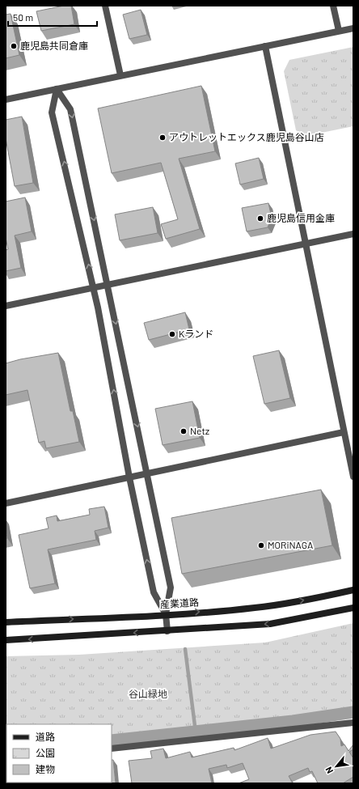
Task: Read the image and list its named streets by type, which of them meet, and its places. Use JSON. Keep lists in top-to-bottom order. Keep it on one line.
{"streets":{"main road":["産業道路"]},"parks":["谷山緑地"],"places":["鹿児島共同倉庫","アウトレットエックス鹿児島谷山店","鹿児島信用金庫","Kランド","Netz","MORiNAGA"],"legend":["道路","公園","建物"],"scale_bar":"50 m","north":"bottom left"}
